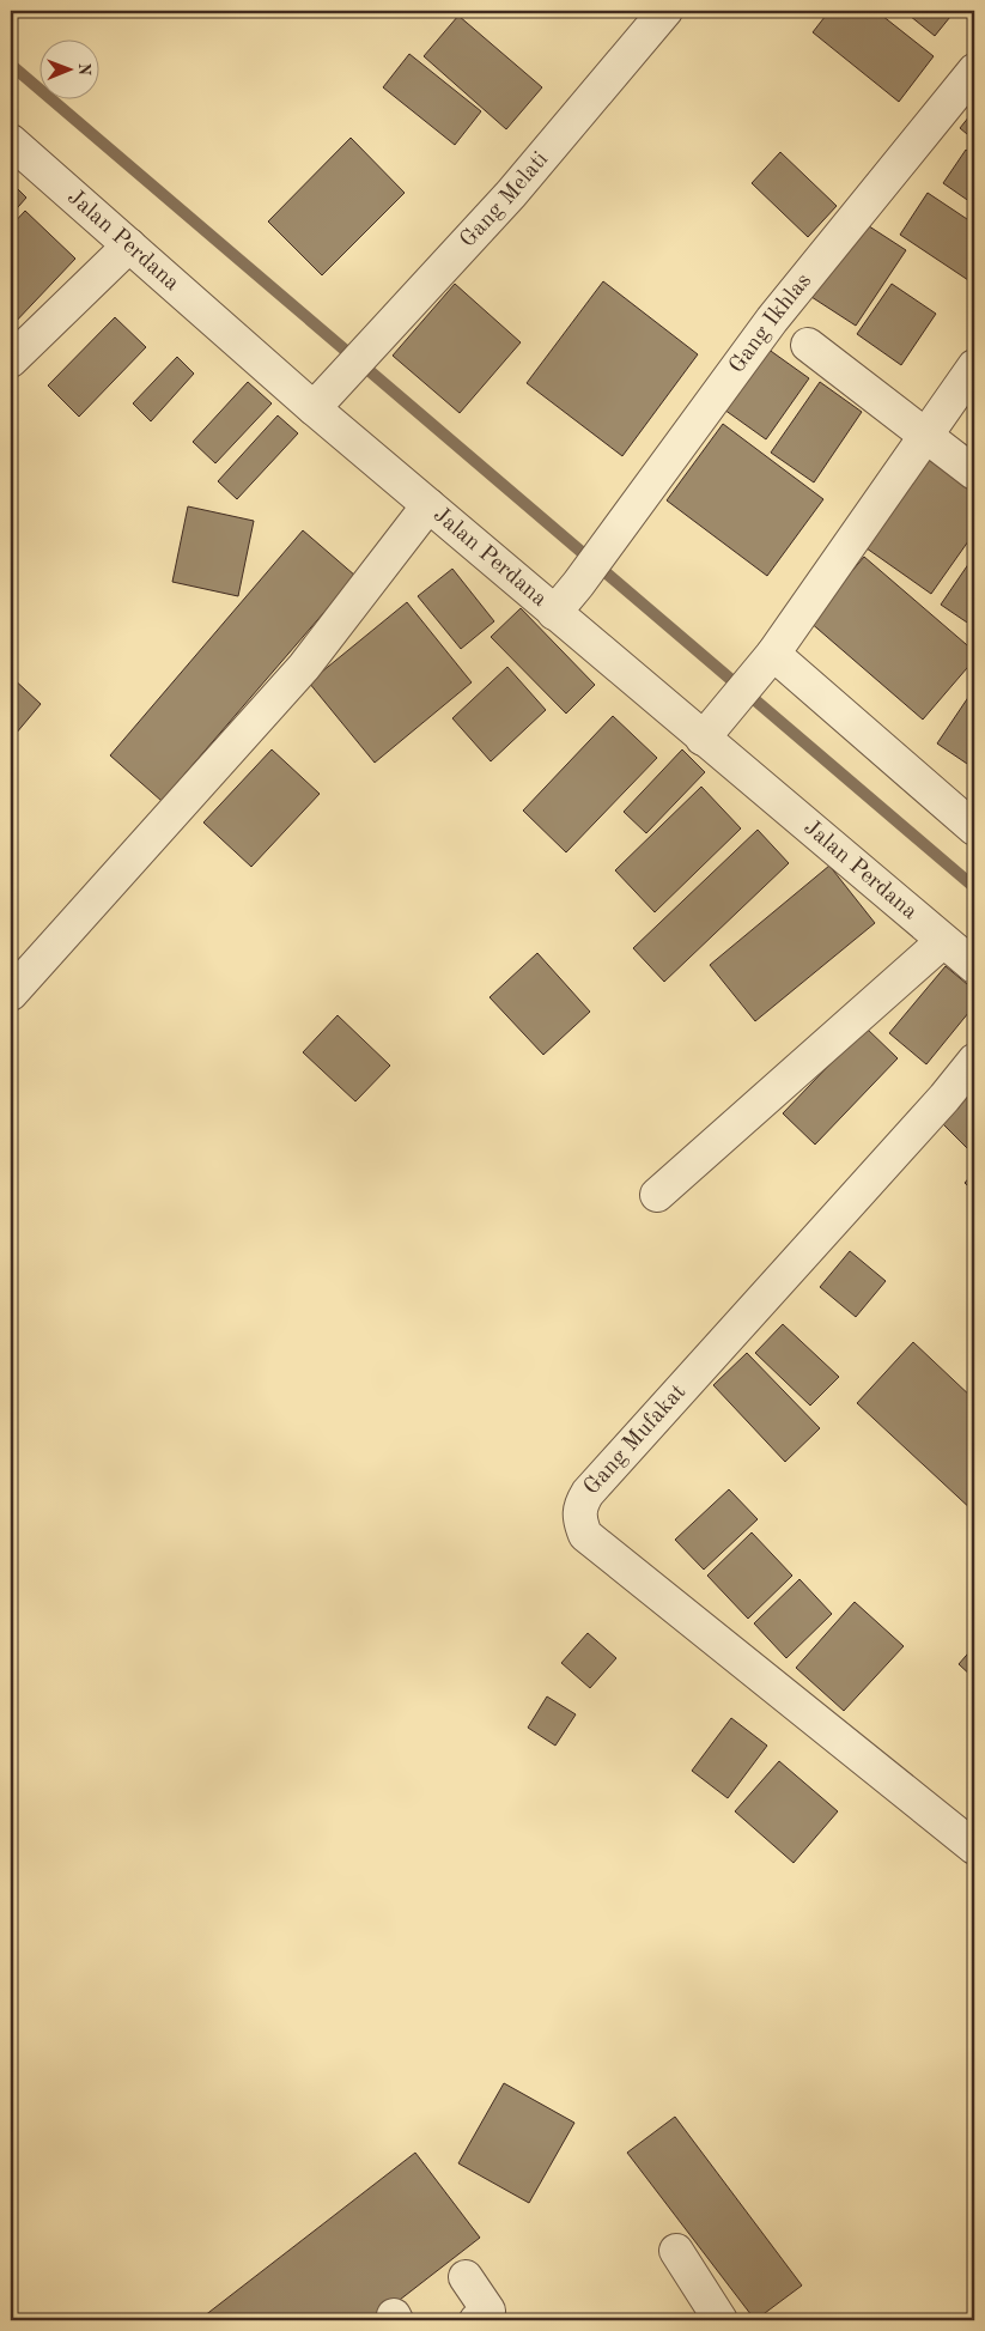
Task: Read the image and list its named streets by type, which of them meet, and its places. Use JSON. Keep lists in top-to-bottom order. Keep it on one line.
{"streets":{"street":["Gang Melati","Jalan Perdana","Gang Ikhlas","Gang Mufakat"]},"crossings":[["Gang Melati","Jalan Perdana"],["Jalan Perdana","Gang Ikhlas"]],"north":"right"}
